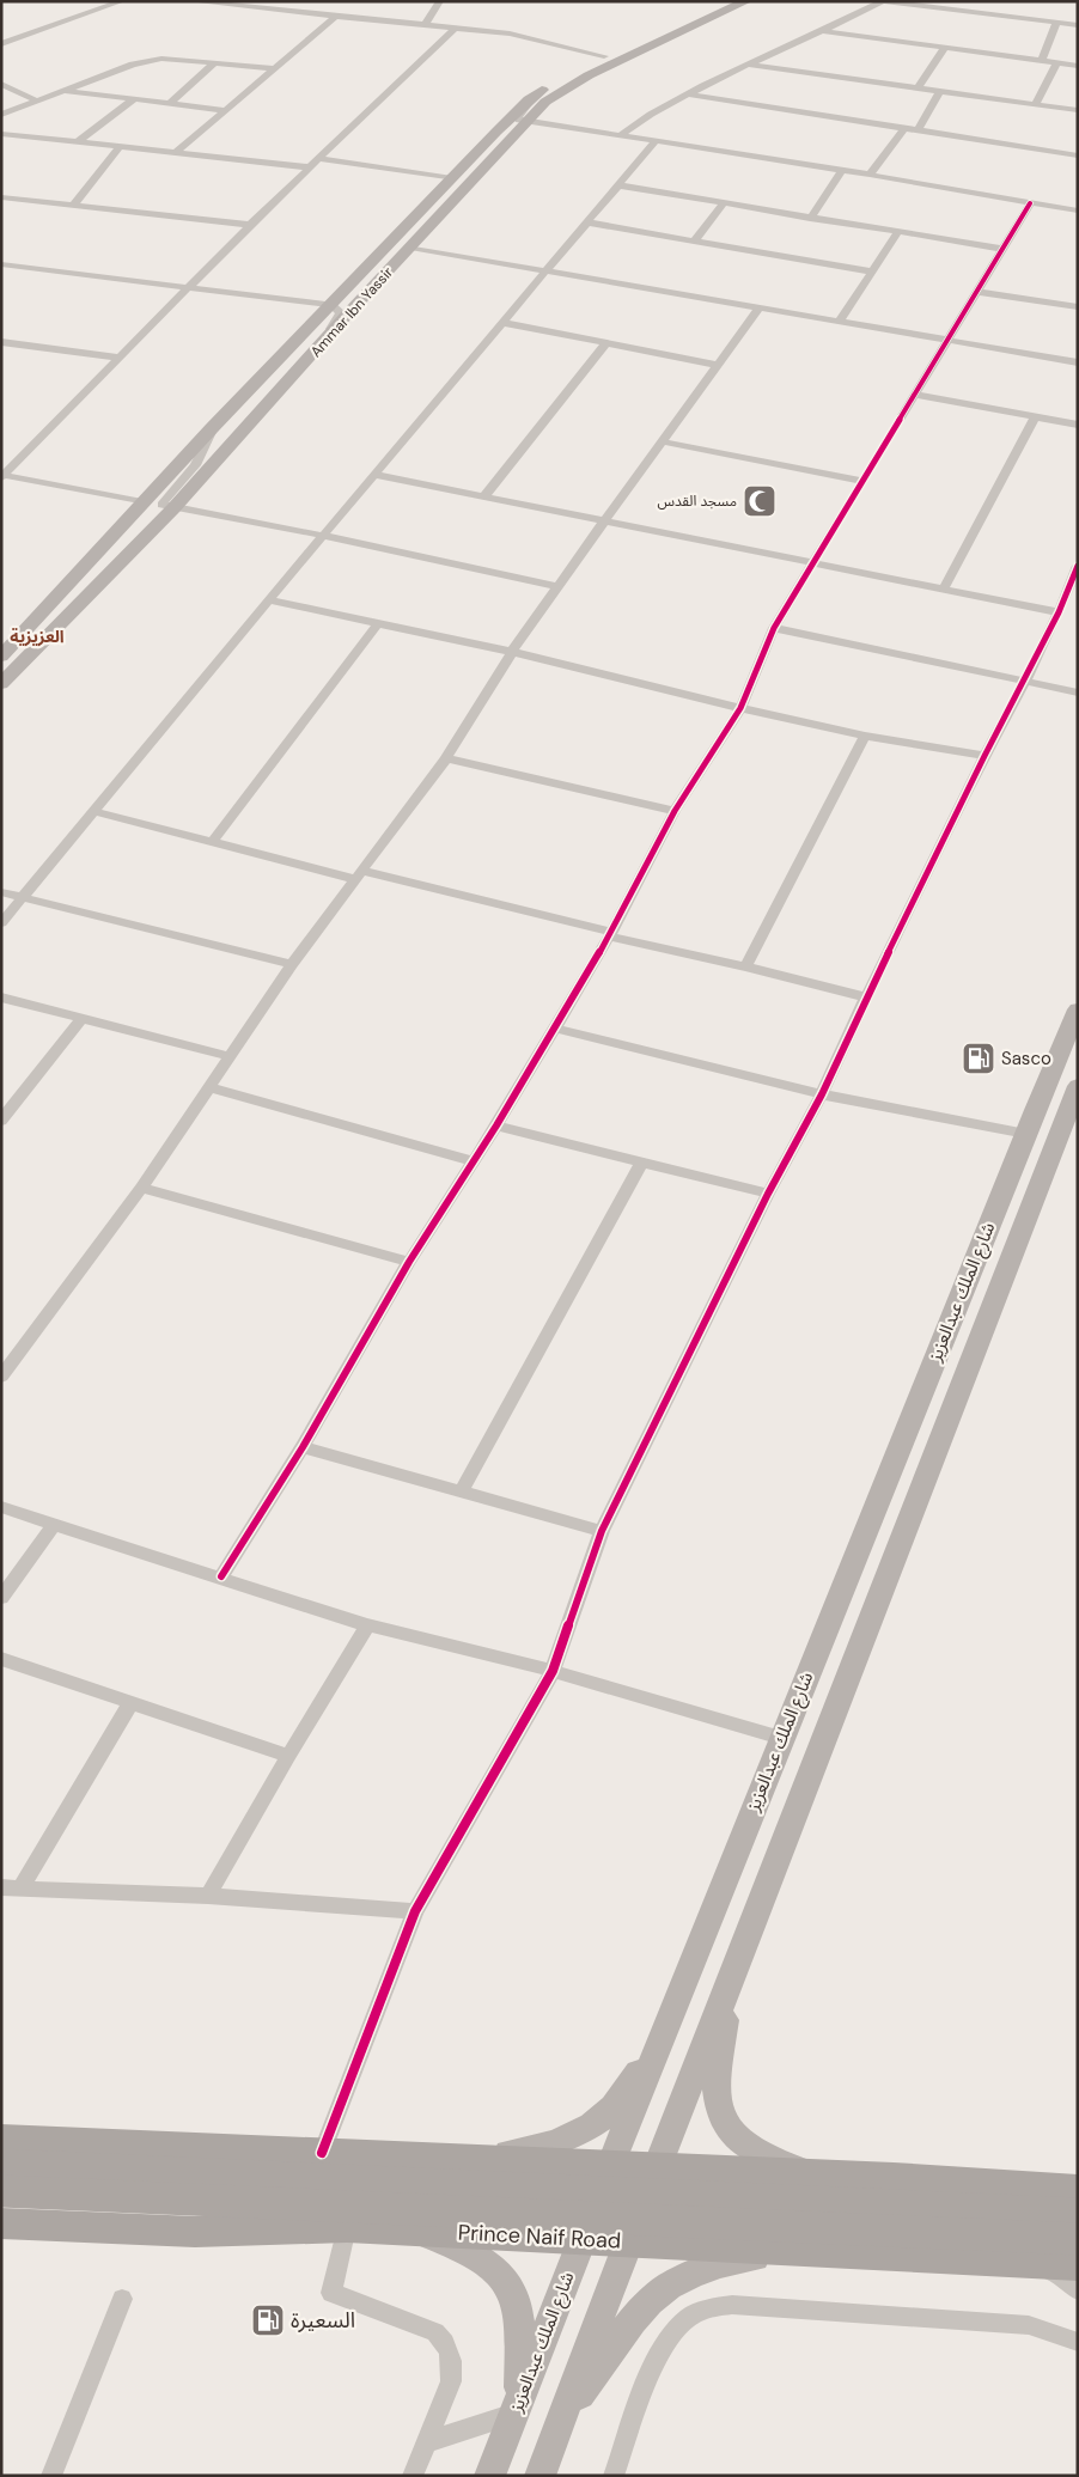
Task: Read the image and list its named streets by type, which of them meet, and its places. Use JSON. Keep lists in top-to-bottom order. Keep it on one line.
{"streets":{"main road":["Prince Naif Road"],"street":["Ammar Ibn Yassir","شارع الملك عبدالعزيز"]},"crossings":[["شارع الملك عبدالعزيز","Prince Naif Road"]],"districts":["العزيزية"],"places":{"mosque":["مسجد القدس"],"fuel station":["Sasco","السعيرة"]}}
